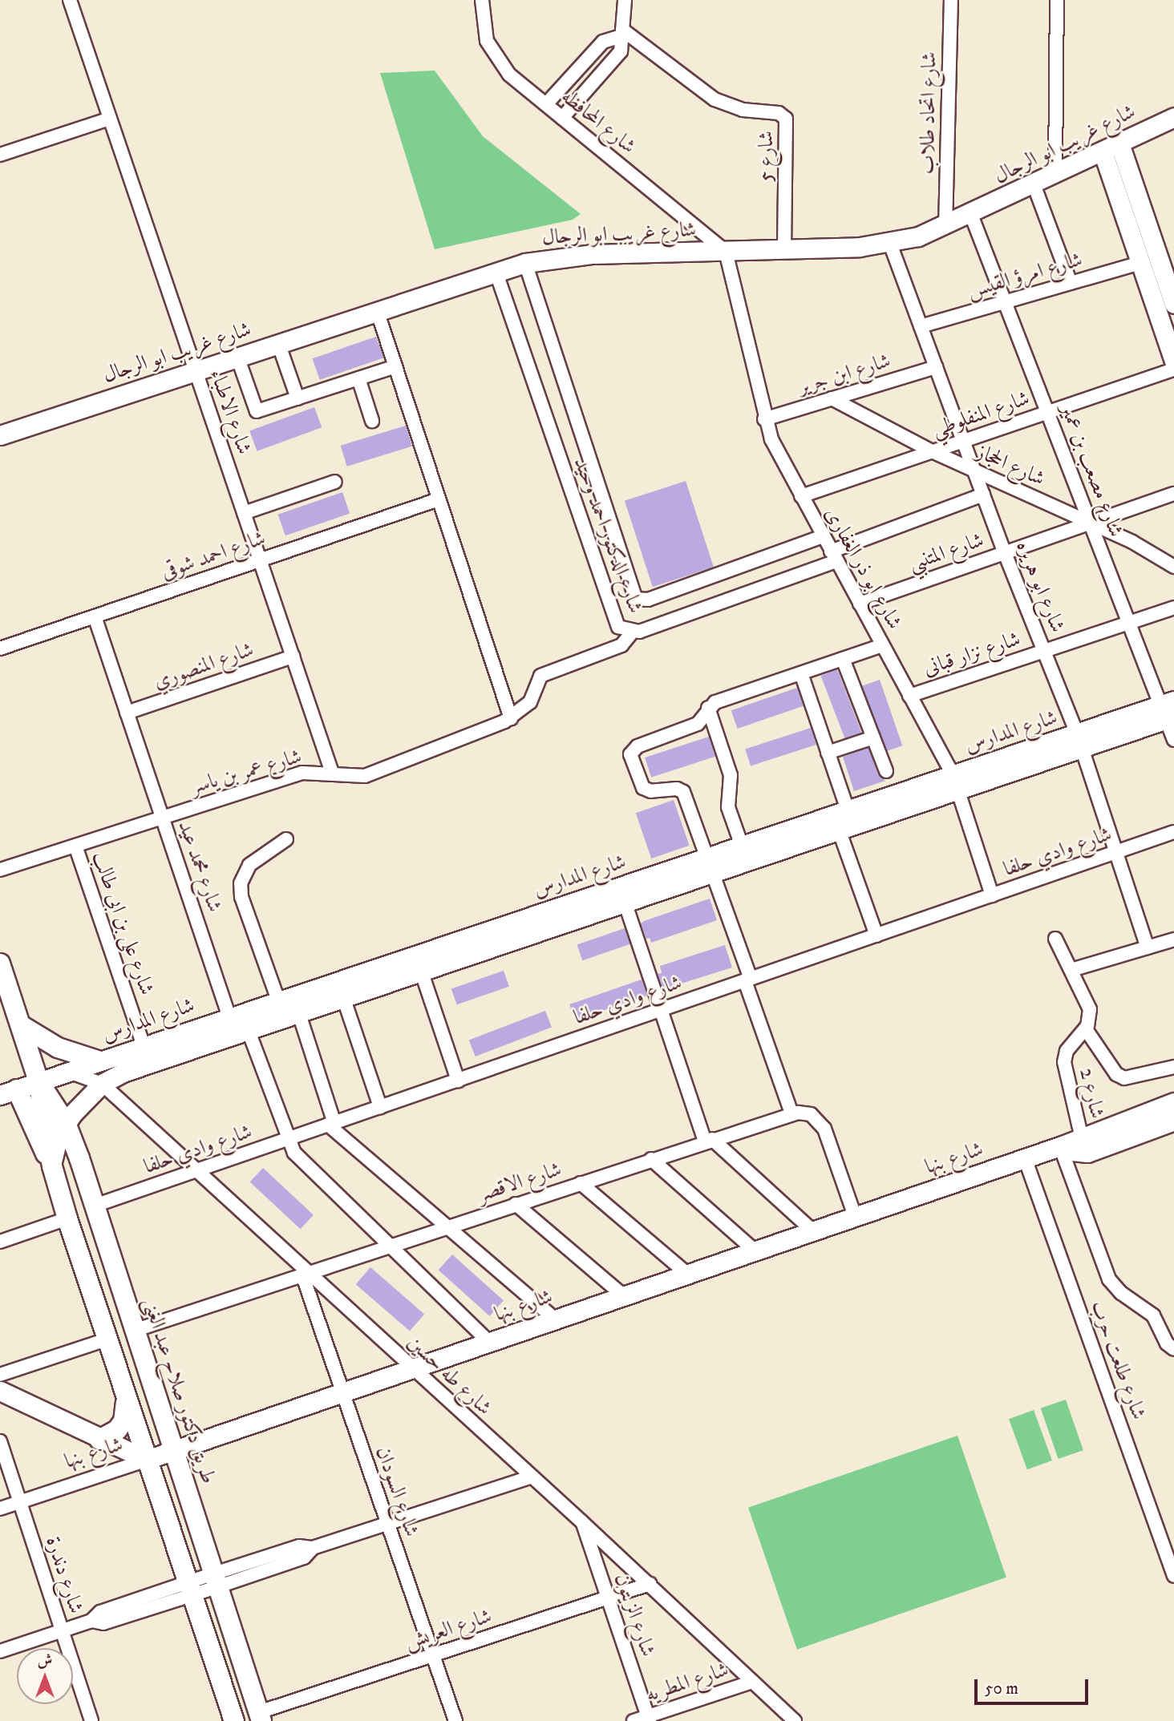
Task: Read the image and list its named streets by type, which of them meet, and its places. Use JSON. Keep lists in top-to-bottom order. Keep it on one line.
{"streets":{"main road":["شارع غريب ابو الرجال","شارع المدارس","شارع بنها","طريق دكتور صلاح عبد الغنى"],"street":["شارع اتحاد طلاب","شارع المحافظه","شارع 5","شارع امرؤ القيس","شارع ابن جرير","شارع الاطباء","شارع المنفلوطي","شارع الحجاز","شارع مصعب بن عمير","شارع الدكتور احمد وحيد","شارع المتنبي","شارع احمد شوقى","شارع ابو ذر الغفارى","شارع ابو هريره","شارع نزار قبانى","شارع المنصوري","شارع عمر بن ياسر","شارع وادي حلفا","شارع محمد عيد","شارع على بن ابى طالب","شارع 2","شارع الاقصر","شارع طلعت حرب","شارع طه حسين","شارع السودان","شارع دندرة","شارع الزيتون","شارع العريش","شارع المطريه"]},"crossings":[["شارع اتحاد طلاب","شارع غريب ابو الرجال"],["شارع المحافظه","شارع غريب ابو الرجال"],["شارع المحافظه","شارع ابو ذر الغفارى"],["شارع غريب ابو الرجال","شارع 5"],["شارع غريب ابو الرجال","شارع الاطباء"],["شارع غريب ابو الرجال","شارع مصعب بن عمير"],["شارع غريب ابو الرجال","شارع الدكتور احمد وحيد"],["شارع غريب ابو الرجال","شارع ابو ذر الغفارى"],["شارع غريب ابو الرجال","شارع ابو هريره"],["شارع امرؤ القيس","شارع مصعب بن عمير"],["شارع امرؤ القيس","شارع ابو هريره"],["شارع ابن جرير","شارع الحجاز"],["شارع ابن جرير","شارع ابو ذر الغفارى"],["شارع ابن جرير","شارع ابو هريره"],["شارع الاطباء","شارع احمد شوقى"],["شارع الاطباء","شارع المنصوري"],["شارع الاطباء","شارع عمر بن ياسر"],["شارع المنفلوطي","شارع الحجاز"],["شارع المنفلوطي","شارع مصعب بن عمير"],["شارع المنفلوطي","شارع ابو ذر الغفارى"],["شارع المنفلوطي","شارع ابو هريره"],["شارع الحجاز","شارع مصعب بن عمير"],["شارع الحجاز","شارع المتنبي"],["شارع الحجاز","شارع ابو هريره"],["شارع مصعب بن عمير","شارع المتنبي"],["شارع مصعب بن عمير","شارع نزار قبانى"],["شارع مصعب بن عمير","شارع المدارس"],["شارع الدكتور احمد وحيد","شارع ابو ذر الغفارى"],["شارع الدكتور احمد وحيد","شارع ابو هريره"],["شارع الدكتور احمد وحيد","شارع عمر بن ياسر"],["شارع المتنبي","شارع ابو ذر الغفارى"],["شارع المتنبي","شارع ابو هريره"],["شارع احمد شوقى","شارع محمد عيد"],["شارع ابو ذر الغفارى","شارع نزار قبانى"],["شارع ابو ذر الغفارى","شارع المدارس"],["شارع ابو ذر الغفارى","شارع وادي حلفا"],["شارع ابو هريره","شارع نزار قبانى"],["شارع ابو هريره","شارع المدارس"],["شارع ابو هريره","شارع وادي حلفا"],["شارع المنصوري","شارع محمد عيد"],["شارع المدارس","شارع محمد عيد"],["شارع المدارس","شارع على بن ابى طالب"],["شارع المدارس","شارع طه حسين"],["شارع المدارس","طريق دكتور صلاح عبد الغنى"],["شارع عمر بن ياسر","شارع محمد عيد"],["شارع عمر بن ياسر","شارع على بن ابى طالب"],["شارع وادي حلفا","شارع محمد عيد"],["شارع وادي حلفا","شارع طه حسين"],["شارع وادي حلفا","طريق دكتور صلاح عبد الغنى"],["شارع محمد عيد","شارع بنها"],["شارع محمد عيد","شارع الاقصر"],["شارع 2","شارع بنها"],["شارع بنها","شارع طلعت حرب"],["شارع بنها","شارع طه حسين"],["شارع بنها","طريق دكتور صلاح عبد الغنى"],["شارع بنها","شارع السودان"],["شارع بنها","شارع دندرة"],["شارع الاقصر","شارع طه حسين"],["شارع الاقصر","طريق دكتور صلاح عبد الغنى"],["شارع الاقصر","شارع السودان"],["شارع طه حسين","شارع السودان"],["شارع طه حسين","شارع الزيتون"],["شارع طه حسين","شارع العريش"],["شارع طه حسين","شارع المطريه"],["طريق دكتور صلاح عبد الغنى","شارع العريش"],["شارع السودان","شارع العريش"],["شارع الزيتون","شارع العريش"],["شارع الزيتون","شارع المطريه"]],"scale_bar":"50 m","north":"top"}
